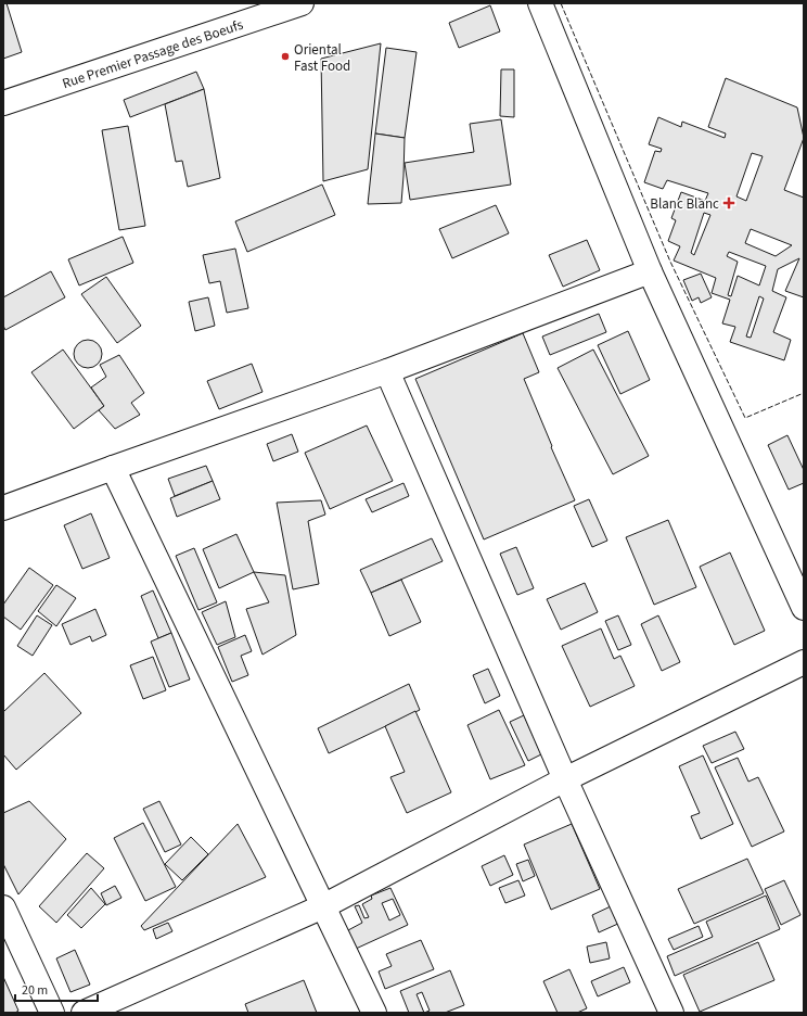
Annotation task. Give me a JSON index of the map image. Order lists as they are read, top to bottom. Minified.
{"streets":{"street":["Rue Premier Passage des Boeufs"]},"places":{"other":["Oriental Fast Food"],"health":["Blanc Blanc"]},"scale_bar":"20 m"}
